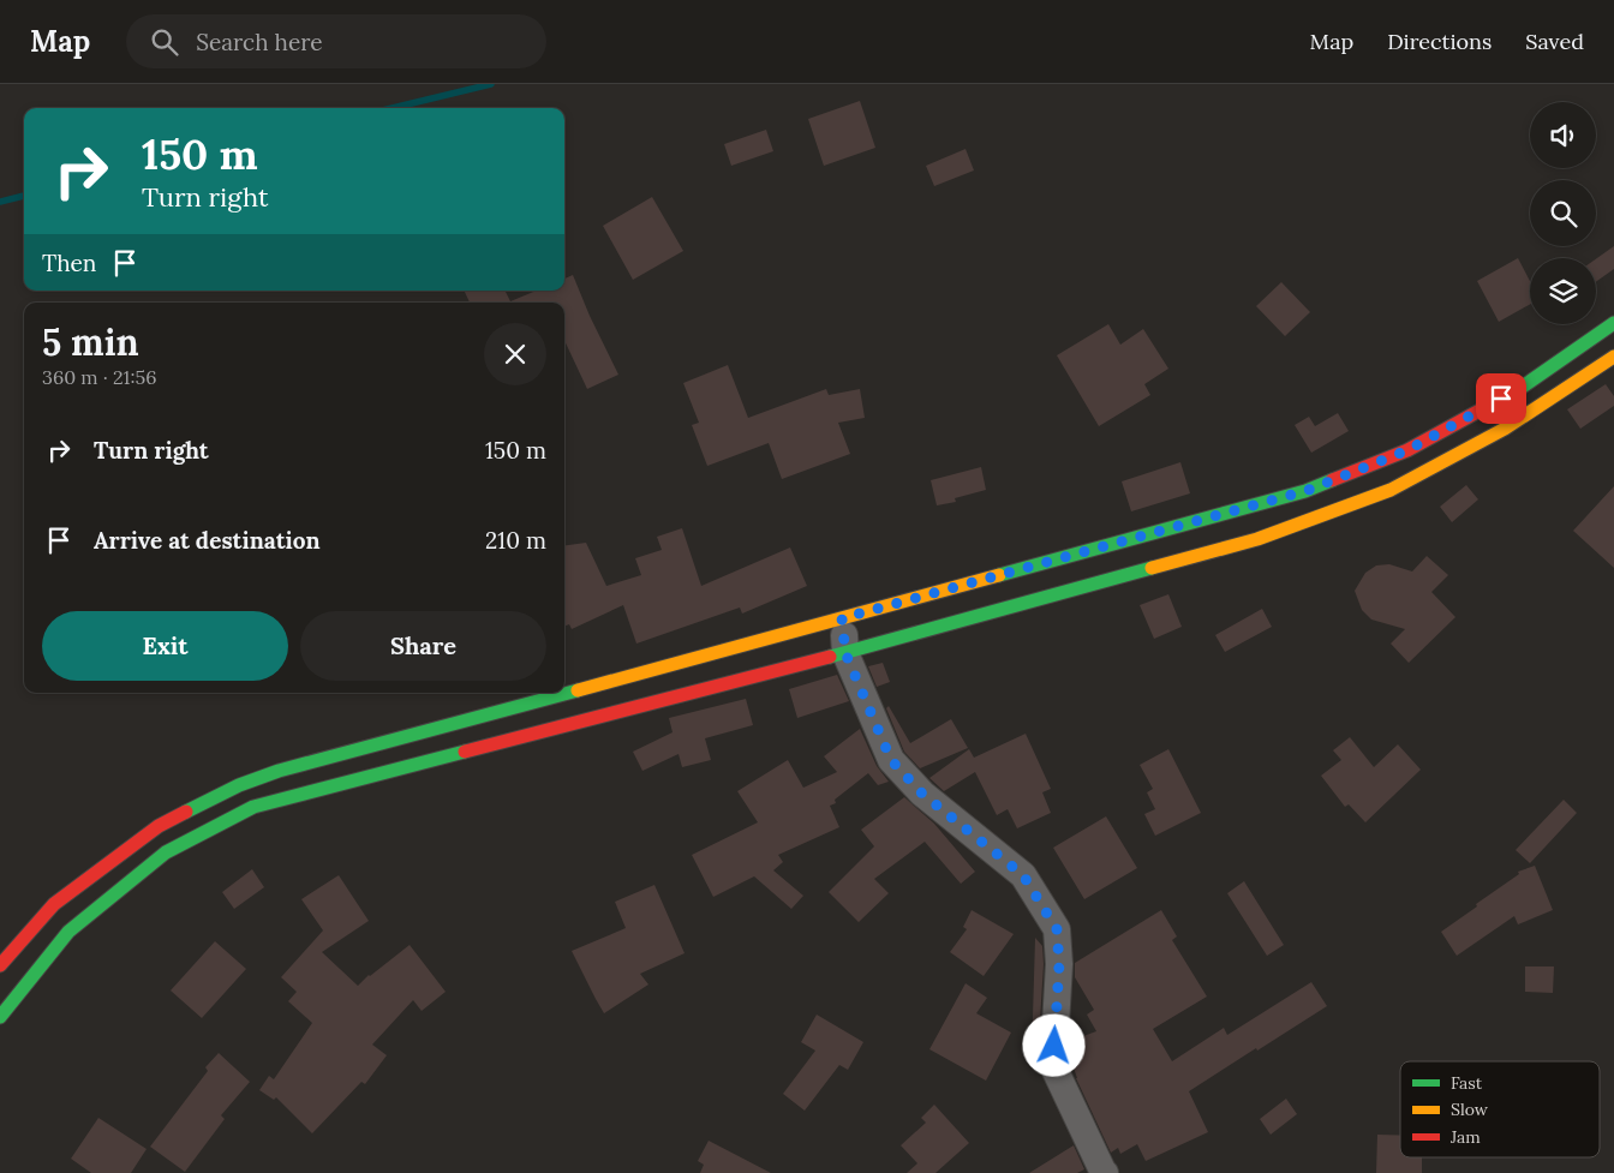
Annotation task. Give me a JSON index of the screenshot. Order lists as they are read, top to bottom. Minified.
{"legend":["Fast","Slow","Jam"],"page":{"header":"Map","search":"Search here","nav":["Map","Directions","Saved"],"turn":["150 m","Turn right"],"then":"Then","heading":["5 min","360 m · 21:56"],"list":[{"name":"Turn right","value":"150 m"},{"name":"Arrive at destination","value":"210 m"}],"buttons":["Exit","Share"]}}
